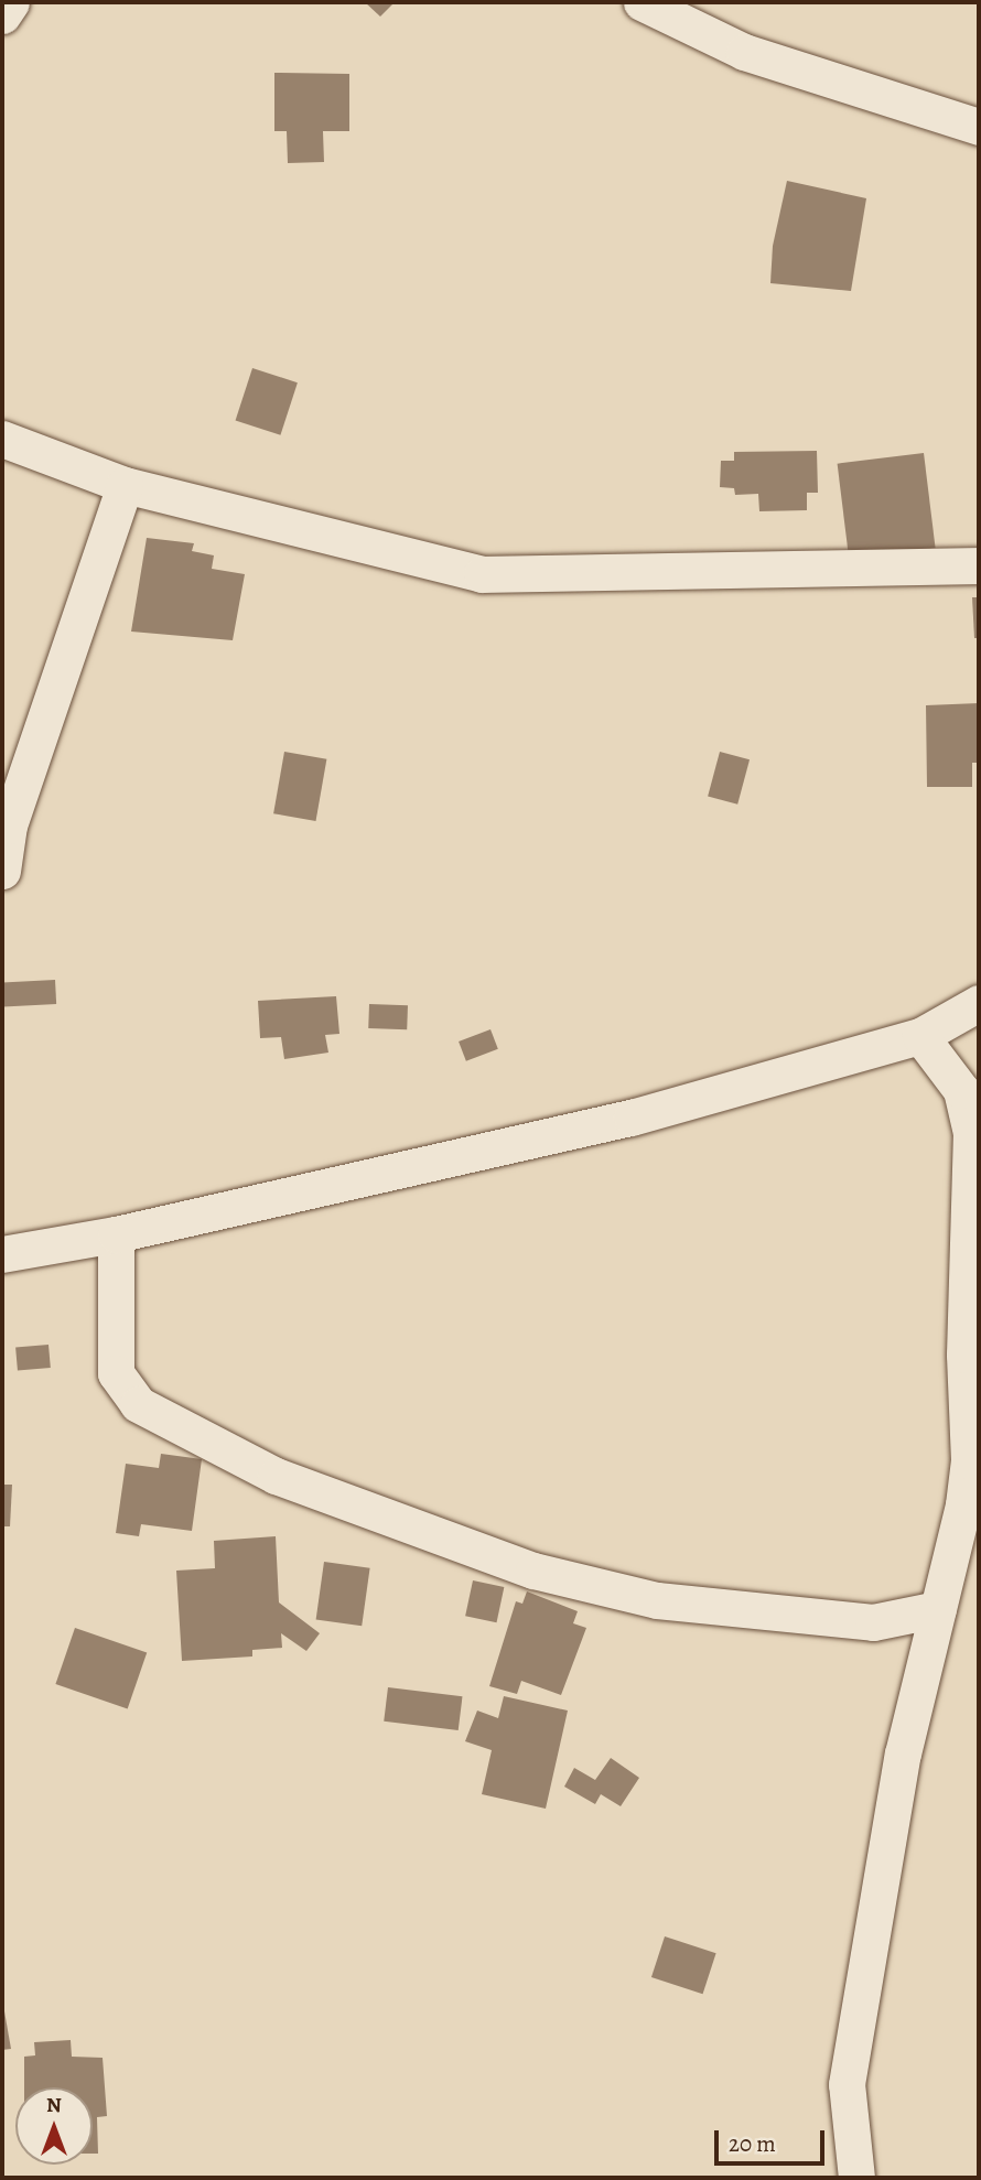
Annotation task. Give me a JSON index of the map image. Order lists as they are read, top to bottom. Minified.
{"scale_bar":"20 m","north":"top"}
